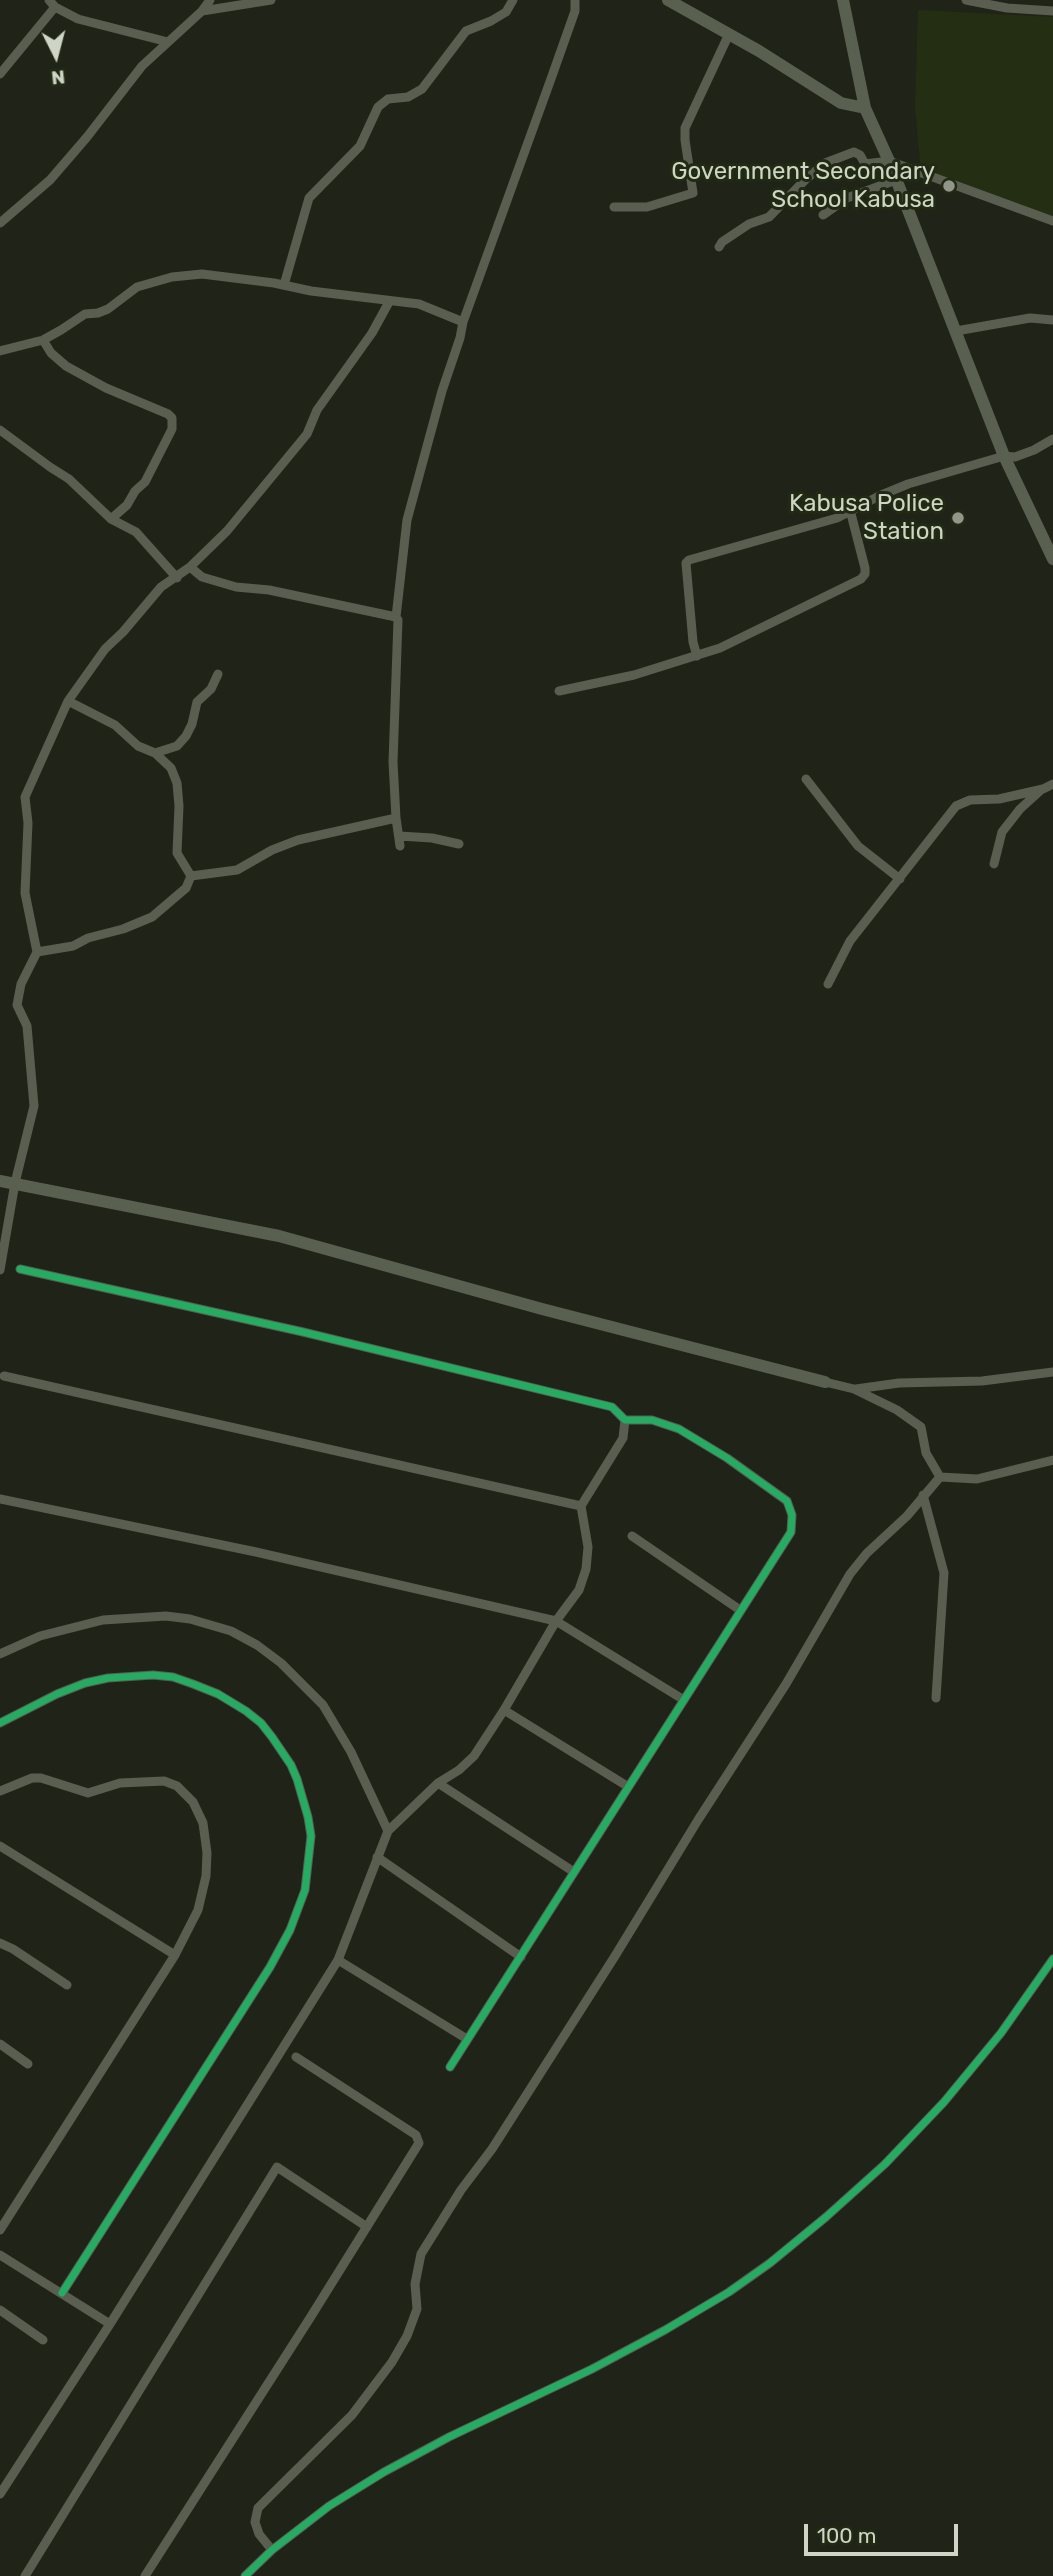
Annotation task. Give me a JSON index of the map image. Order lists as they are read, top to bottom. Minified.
{"places":["Government Secondary School Kabusa","Kabusa Police Station"],"scale_bar":"100 m","north":"bottom"}
